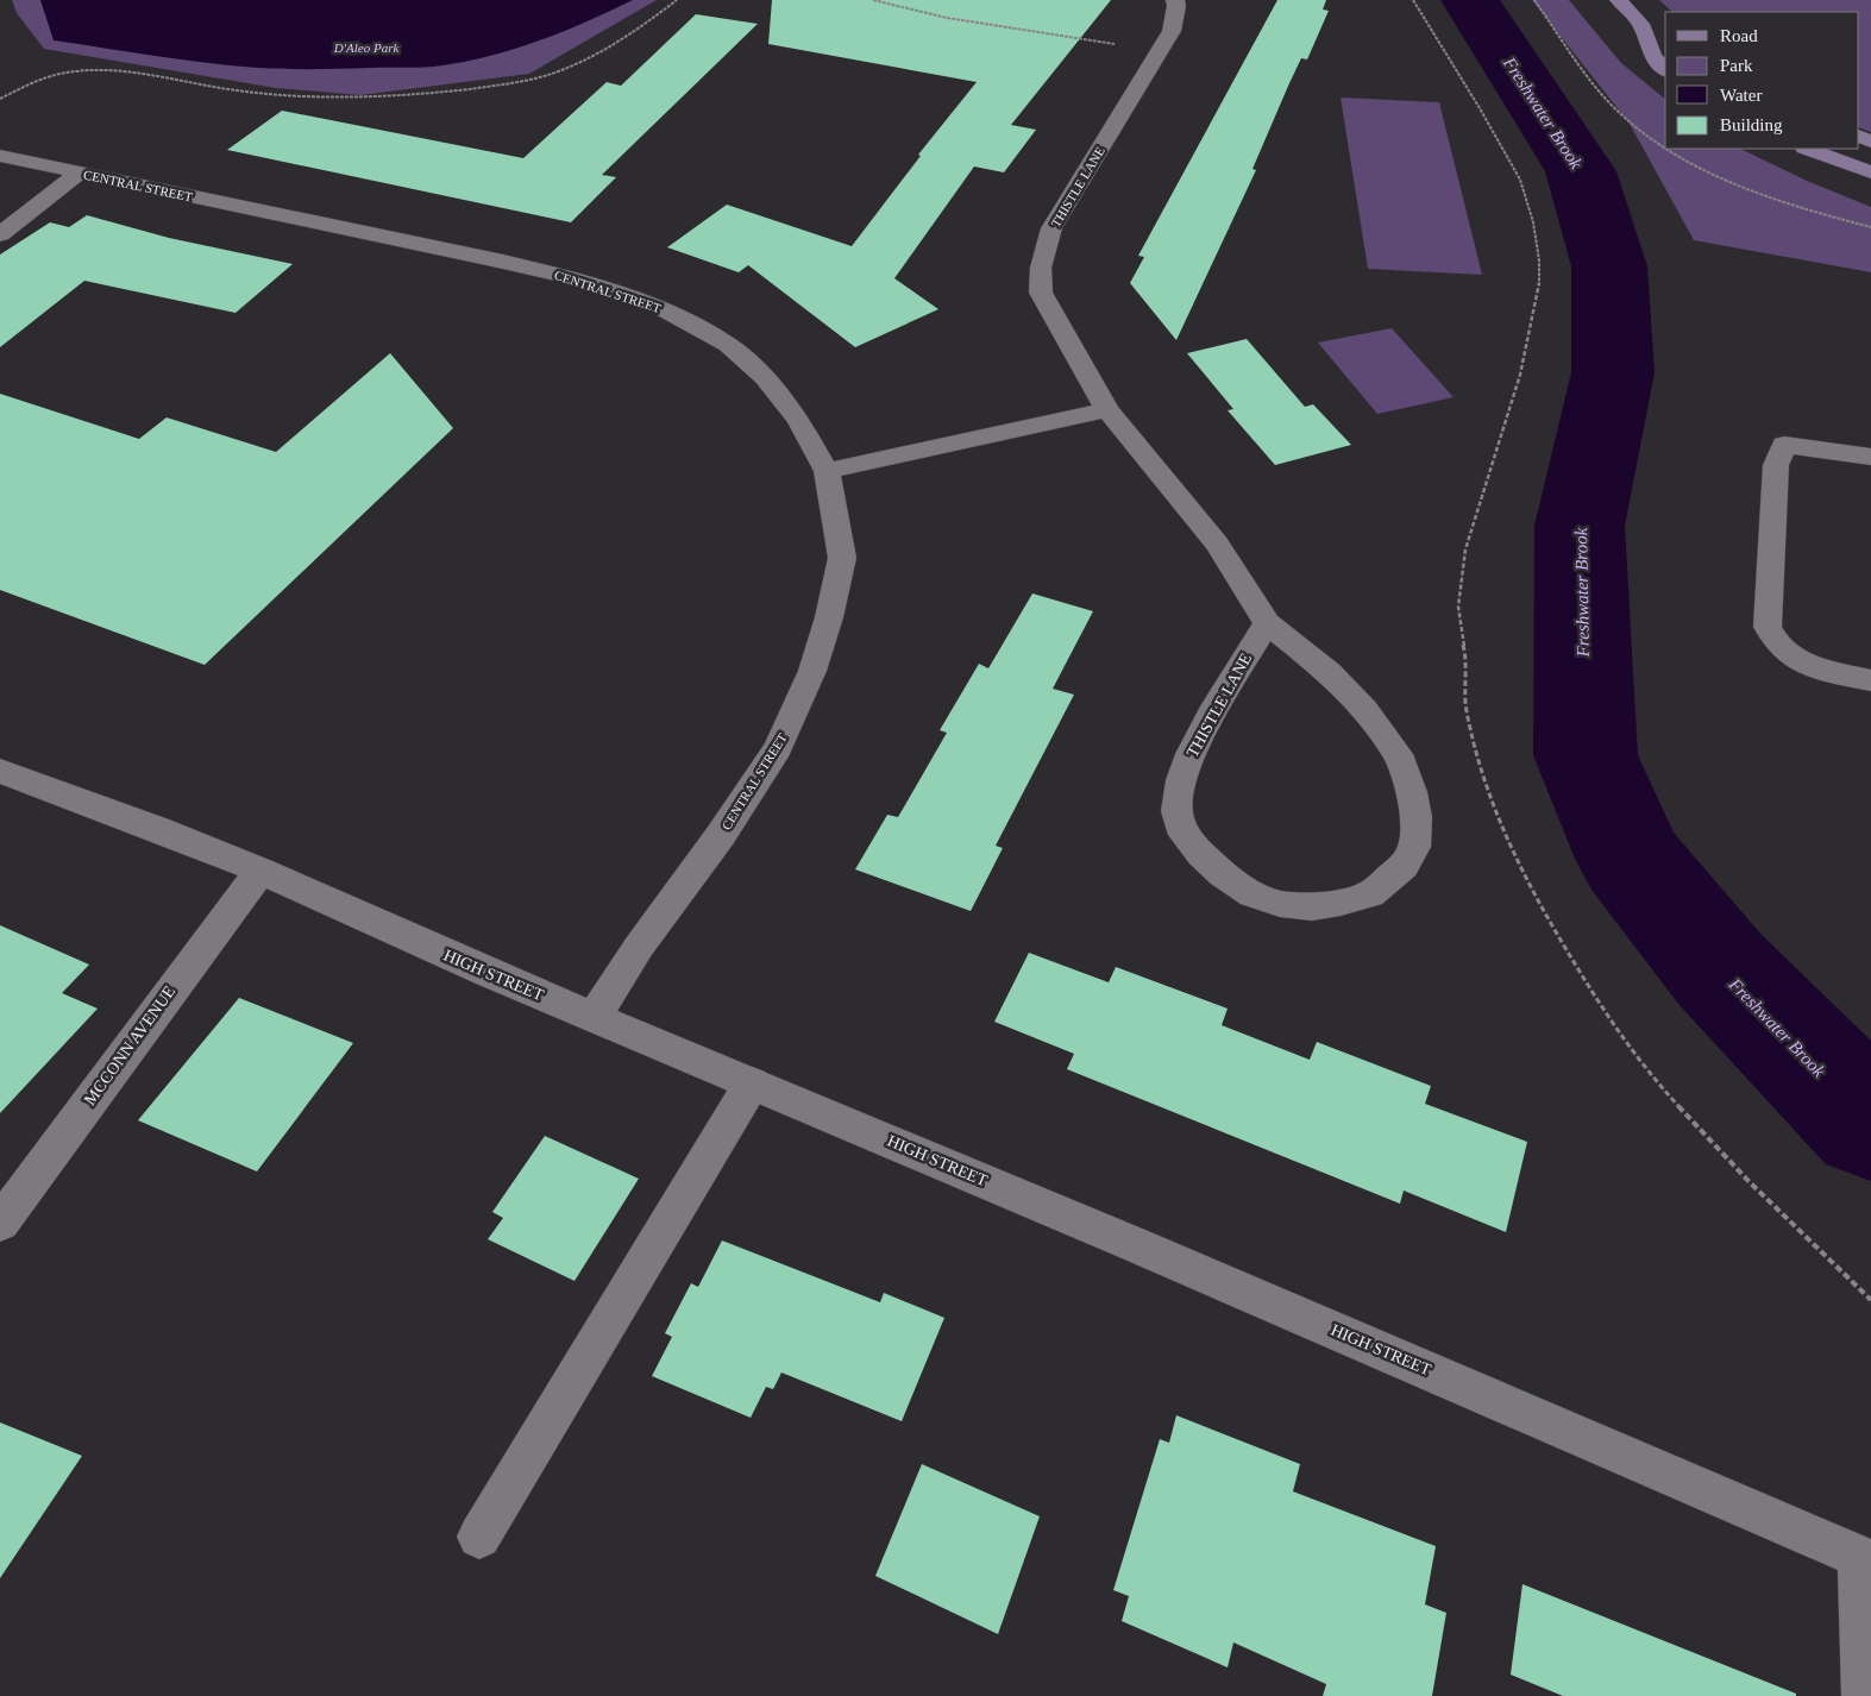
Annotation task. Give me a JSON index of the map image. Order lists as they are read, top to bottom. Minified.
{"streets":{"street":["CENTRAL STREET","THISTLE LANE","HIGH STREET","MCCONN AVENUE"]},"crossings":[["CENTRAL STREET","HIGH STREET"],["HIGH STREET","MCCONN AVENUE"]],"water":["Freshwater Brook"],"parks":["D'Aleo Park"],"legend":["Road","Park","Water","Building"]}
